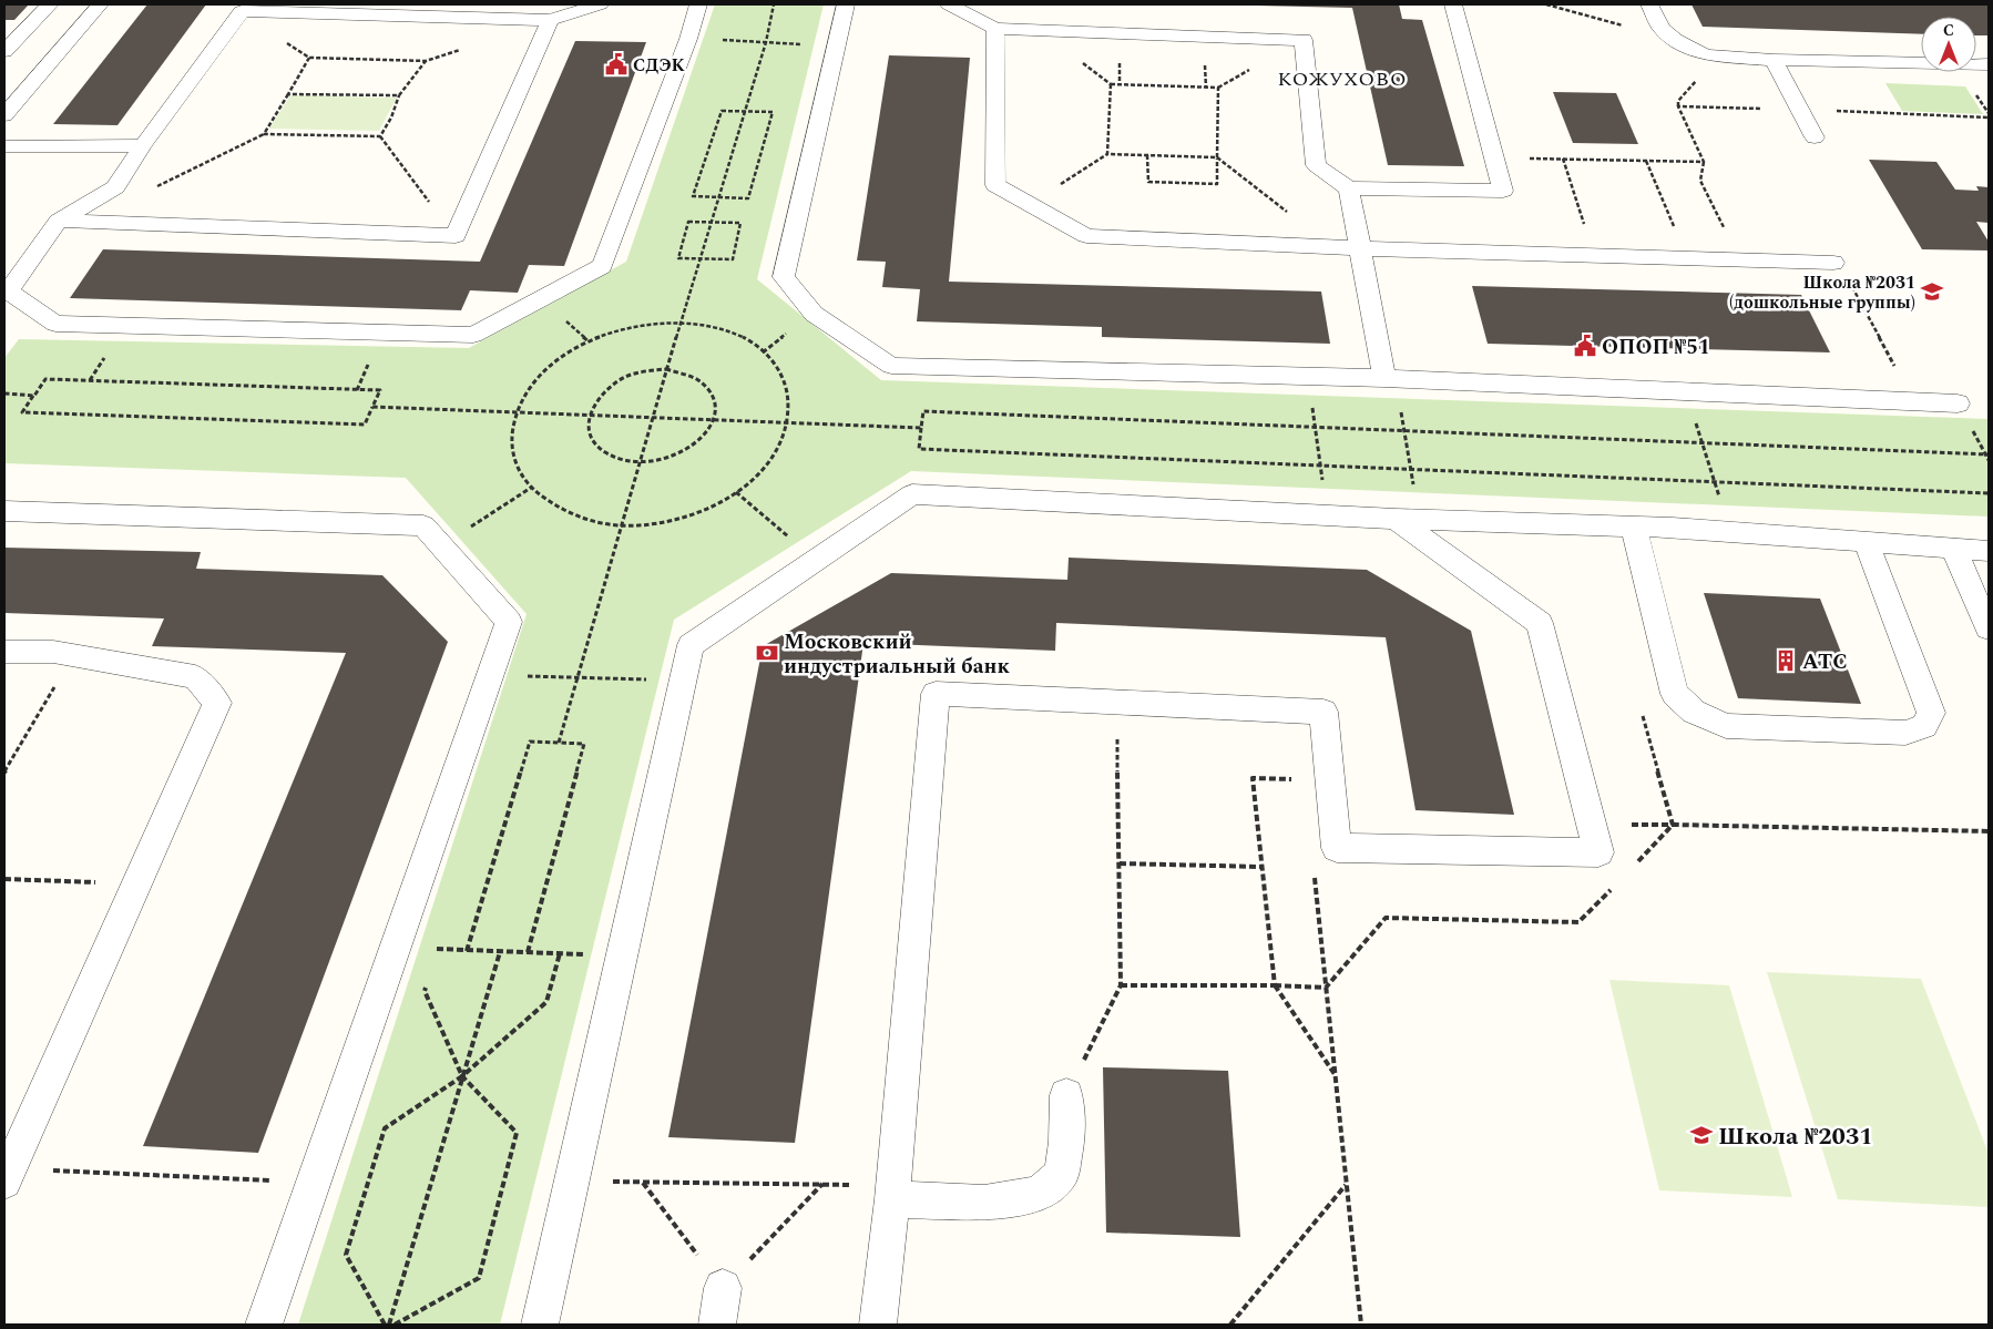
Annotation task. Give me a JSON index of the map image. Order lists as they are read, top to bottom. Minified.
{"districts":["КОЖУХОВО"],"places":{"public building":["СДЭК","ОПОП №51"],"school or university":["Школа №2031 (дошкольные группы)","Школа №2031"],"bank":["Московский индустриальный банк"],"building":["АТС"]},"north":"top"}
